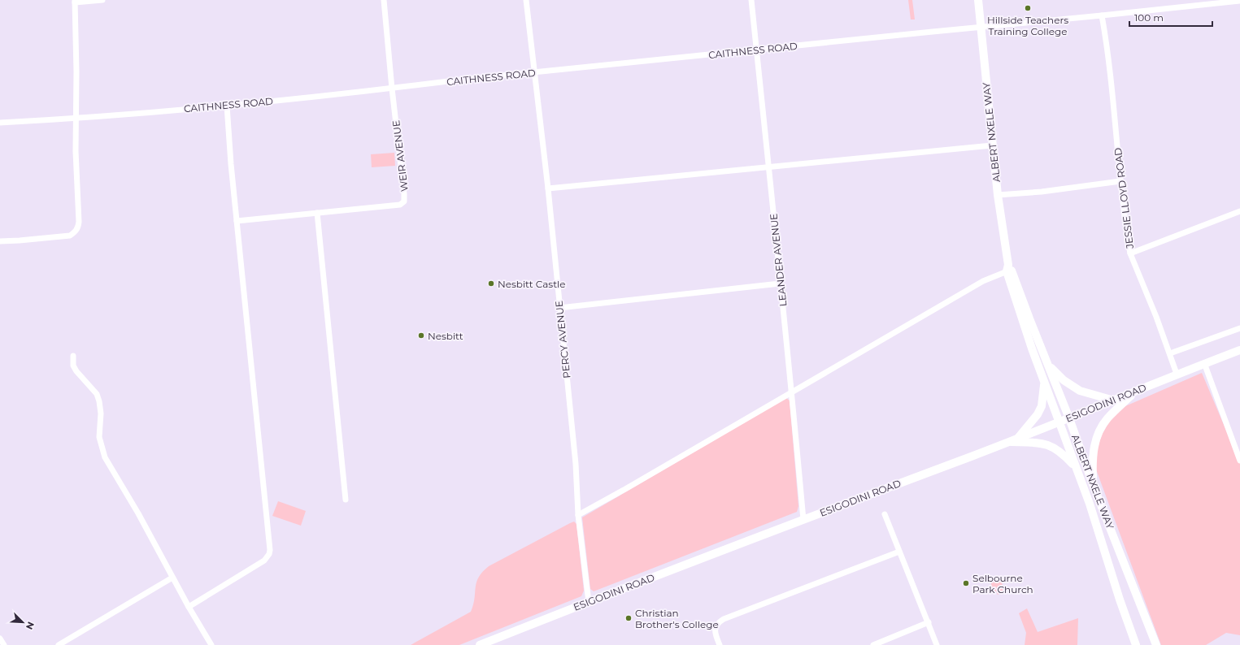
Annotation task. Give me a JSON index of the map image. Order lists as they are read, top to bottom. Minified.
{"streets":{"main road":["ALBERT NXELE WAY","ESIGODINI ROAD"],"street":["CAITHNESS ROAD","WEIR AVENUE","JESSIE LLOYD ROAD","LEANDER AVENUE","PERCY AVENUE"]},"crossings":[["CAITHNESS ROAD","ALBERT NXELE WAY"],["CAITHNESS ROAD","WEIR AVENUE"],["CAITHNESS ROAD","JESSIE LLOYD ROAD"],["CAITHNESS ROAD","LEANDER AVENUE"],["CAITHNESS ROAD","PERCY AVENUE"],["ALBERT NXELE WAY","ESIGODINI ROAD"],["JESSIE LLOYD ROAD","ESIGODINI ROAD"],["LEANDER AVENUE","ESIGODINI ROAD"],["PERCY AVENUE","ESIGODINI ROAD"]],"places":["Hillside Teachers Training College","Nesbitt Castle","Nesbitt","Selbourne Park Church","Christian Brother's College"],"scale_bar":"100 m","north":"bottom right"}
